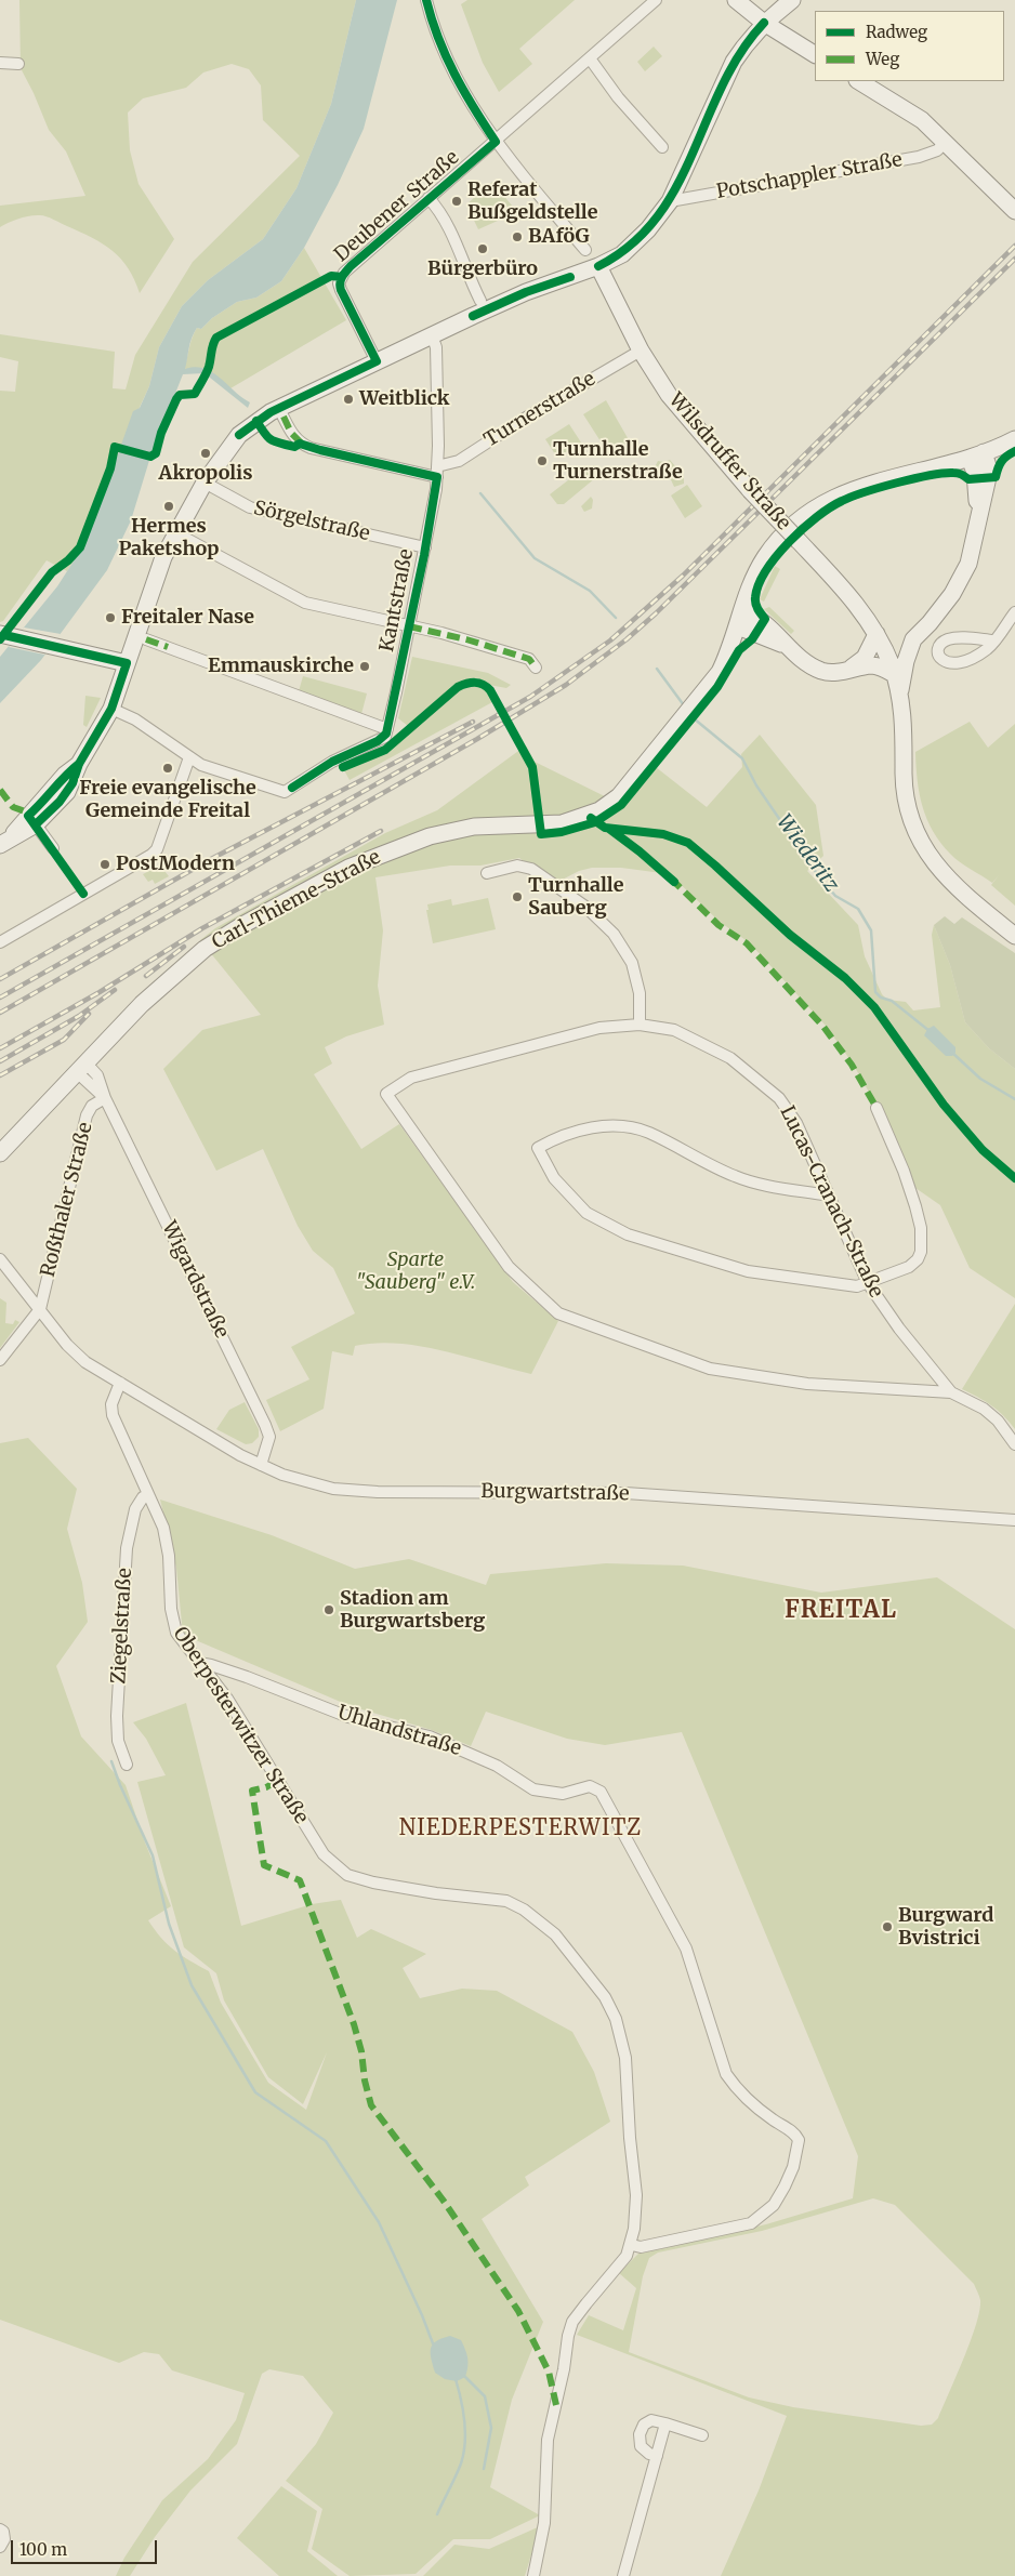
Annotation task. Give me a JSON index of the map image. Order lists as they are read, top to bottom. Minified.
{"streets":{"main road":["Wilsdruffer Straße","Carl-Thieme-Straße"],"street":["Potschappler Straße","Deubener Straße","Turnerstraße","Sörgelstraße","Kantstraße","Roßthaler Straße","Lucas-Cranach-Straße","Wigardstraße","Burgwartstraße","Ziegelstraße","Oberpesterwitzer Straße","Uhlandstraße"]},"crossings":[["Turnerstraße","Wilsdruffer Straße"],["Turnerstraße","Kantstraße"],["Wilsdruffer Straße","Carl-Thieme-Straße"],["Sörgelstraße","Kantstraße"],["Carl-Thieme-Straße","Wigardstraße"],["Roßthaler Straße","Wigardstraße"],["Wigardstraße","Burgwartstraße"],["Burgwartstraße","Oberpesterwitzer Straße"],["Ziegelstraße","Oberpesterwitzer Straße"],["Oberpesterwitzer Straße","Uhlandstraße"]],"districts":["FREITAL","NIEDERPESTERWITZ"],"water":["Wiederitz"],"parks":["Sparte \"Sauberg\" e.V."],"places":["Referat Bußgeldstelle","BAföG","Bürgerbüro","Weitblick","Akropolis","Turnhalle Turnerstraße","Hermes Paketshop","Freitaler Nase","Emmauskirche","Freie evangelische Gemeinde Freital","PostModern","Turnhalle Sauberg","Stadion am Burgwartsberg","Burgward Bvistrici"],"legend":["Radweg","Weg"],"scale_bar":"100 m"}
